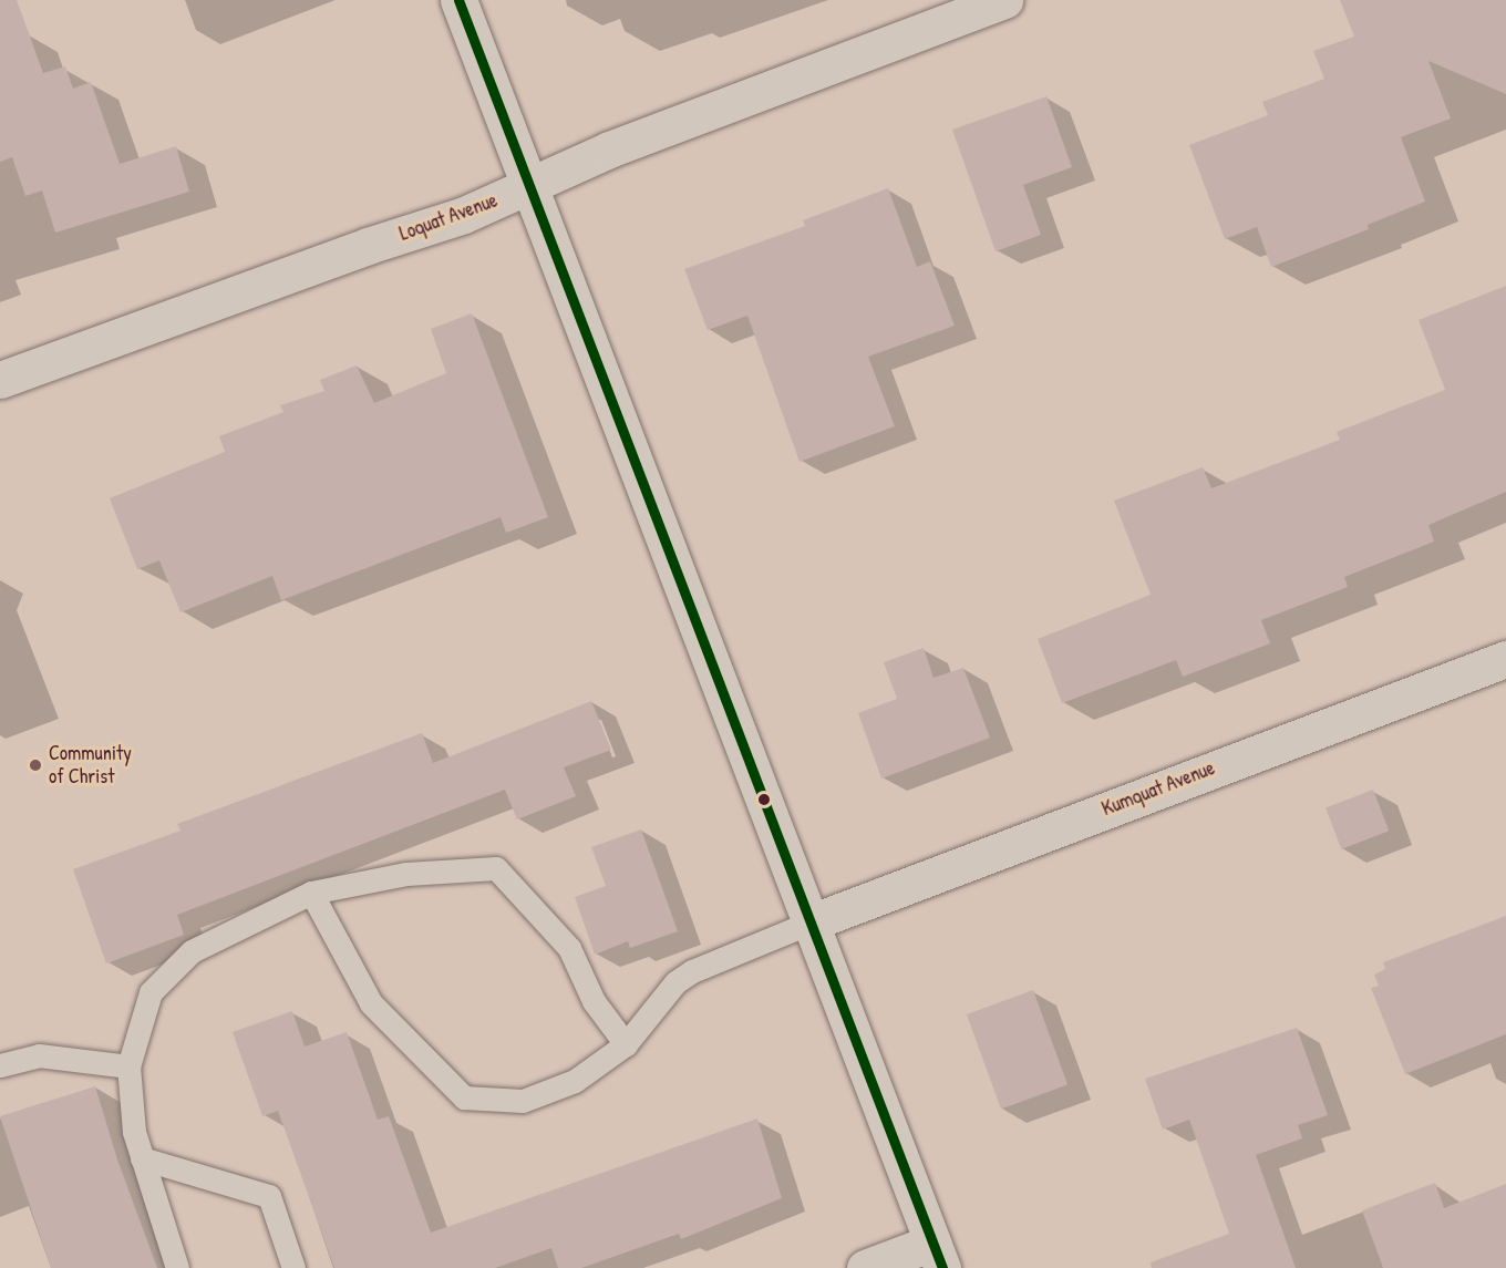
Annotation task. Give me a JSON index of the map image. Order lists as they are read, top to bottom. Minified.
{"streets":{"street":["Loquat Avenue","Kumquat Avenue"]},"places":["Community of Christ"]}
